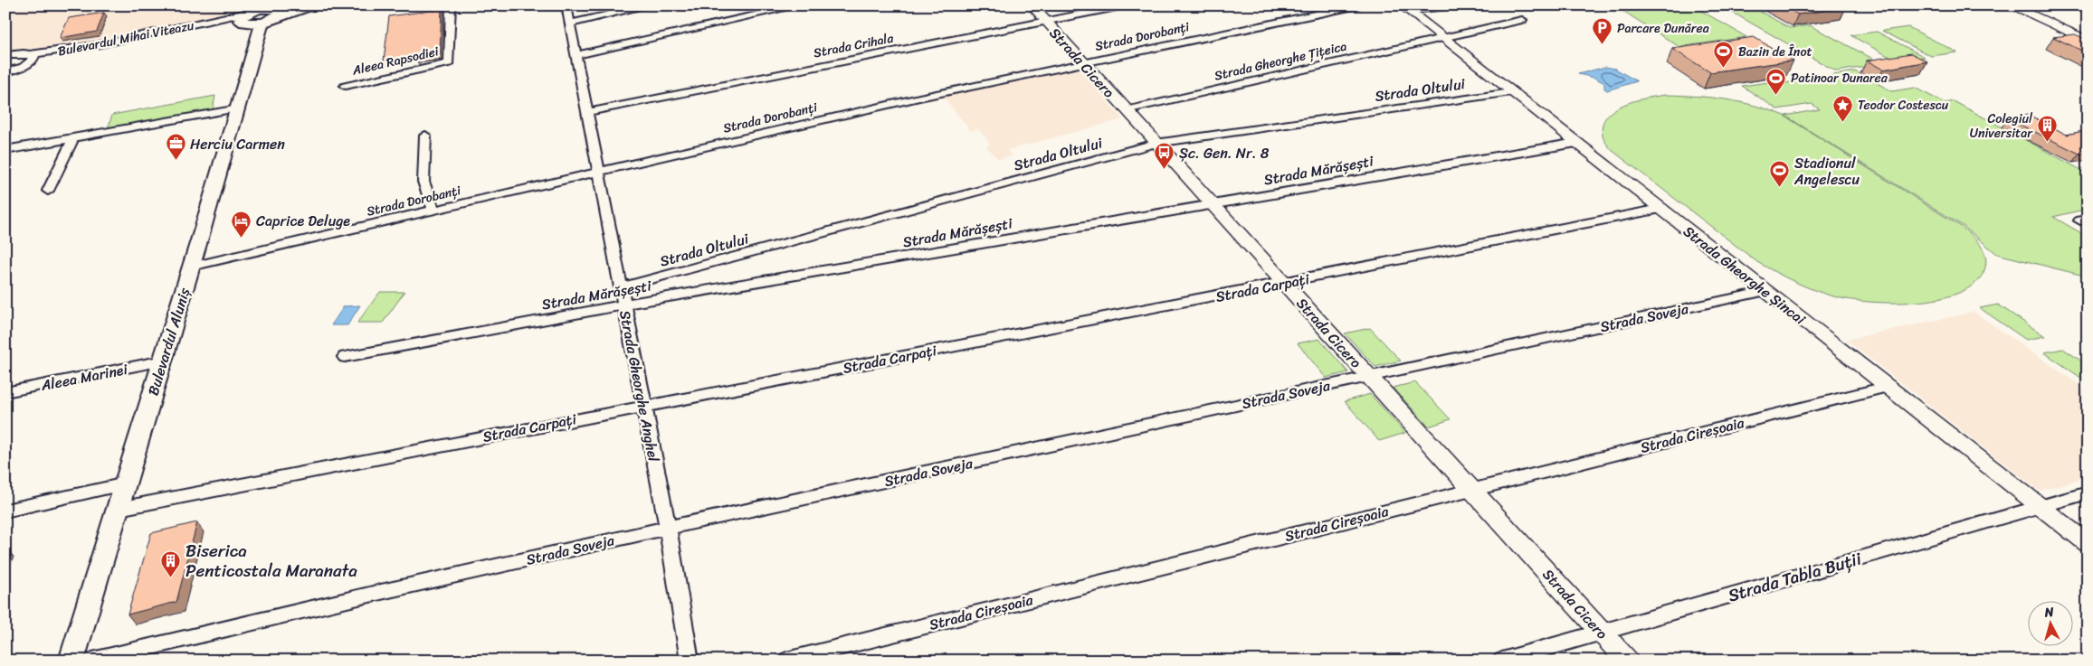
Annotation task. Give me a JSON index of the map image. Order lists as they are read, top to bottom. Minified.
{"streets":{"main road":["Bulevardul Mihai Viteazu","Bulevardul Aluniș"],"street":["Strada Dorobanți","Strada Crihala","Aleea Rapsodiei","Strada Gheorghe Țițeica","Strada Cicero","Strada Oltului","Strada Mărășești","Strada Gheorghe Șincai","Strada Carpați","Strada Soveja","Aleea Marinei","Strada Gheorghe Anghel","Strada Cireșoaia","Strada Tabla Buții"]},"crossings":[["Strada Dorobanți","Strada Cicero"],["Strada Dorobanți","Bulevardul Aluniș"],["Strada Dorobanți","Strada Gheorghe Anghel"],["Bulevardul Mihai Viteazu","Bulevardul Aluniș"],["Strada Crihala","Strada Cicero"],["Strada Crihala","Strada Gheorghe Anghel"],["Strada Gheorghe Țițeica","Strada Cicero"],["Strada Gheorghe Țițeica","Strada Gheorghe Șincai"],["Strada Cicero","Strada Oltului"],["Strada Cicero","Strada Mărășești"],["Strada Cicero","Strada Carpați"],["Strada Cicero","Strada Soveja"],["Strada Cicero","Strada Cireșoaia"],["Strada Cicero","Strada Tabla Buții"],["Strada Oltului","Strada Gheorghe Șincai"],["Strada Oltului","Strada Gheorghe Anghel"],["Strada Mărășești","Strada Gheorghe Șincai"],["Strada Mărășești","Strada Gheorghe Anghel"],["Strada Gheorghe Șincai","Strada Carpați"],["Strada Gheorghe Șincai","Strada Soveja"],["Strada Gheorghe Șincai","Strada Cireșoaia"],["Strada Gheorghe Șincai","Strada Tabla Buții"],["Strada Carpați","Bulevardul Aluniș"],["Strada Carpați","Strada Gheorghe Anghel"],["Strada Soveja","Strada Gheorghe Anghel"],["Bulevardul Aluniș","Aleea Marinei"]],"places":{"parking":["Parcare Dunărea"],"sports":["Bazin de Înot","Patinoar Dunarea","Stadionul Angelescu"],"place":["Teodor Costescu"],"building":["Colegiul Universitar","Biserica Penticostala Maranata"],"office":["Herciu Carmen"],"bus stop":["Șc. Gen. Nr. 8"],"hotel":["Caprice Deluge"]},"north":"top"}
